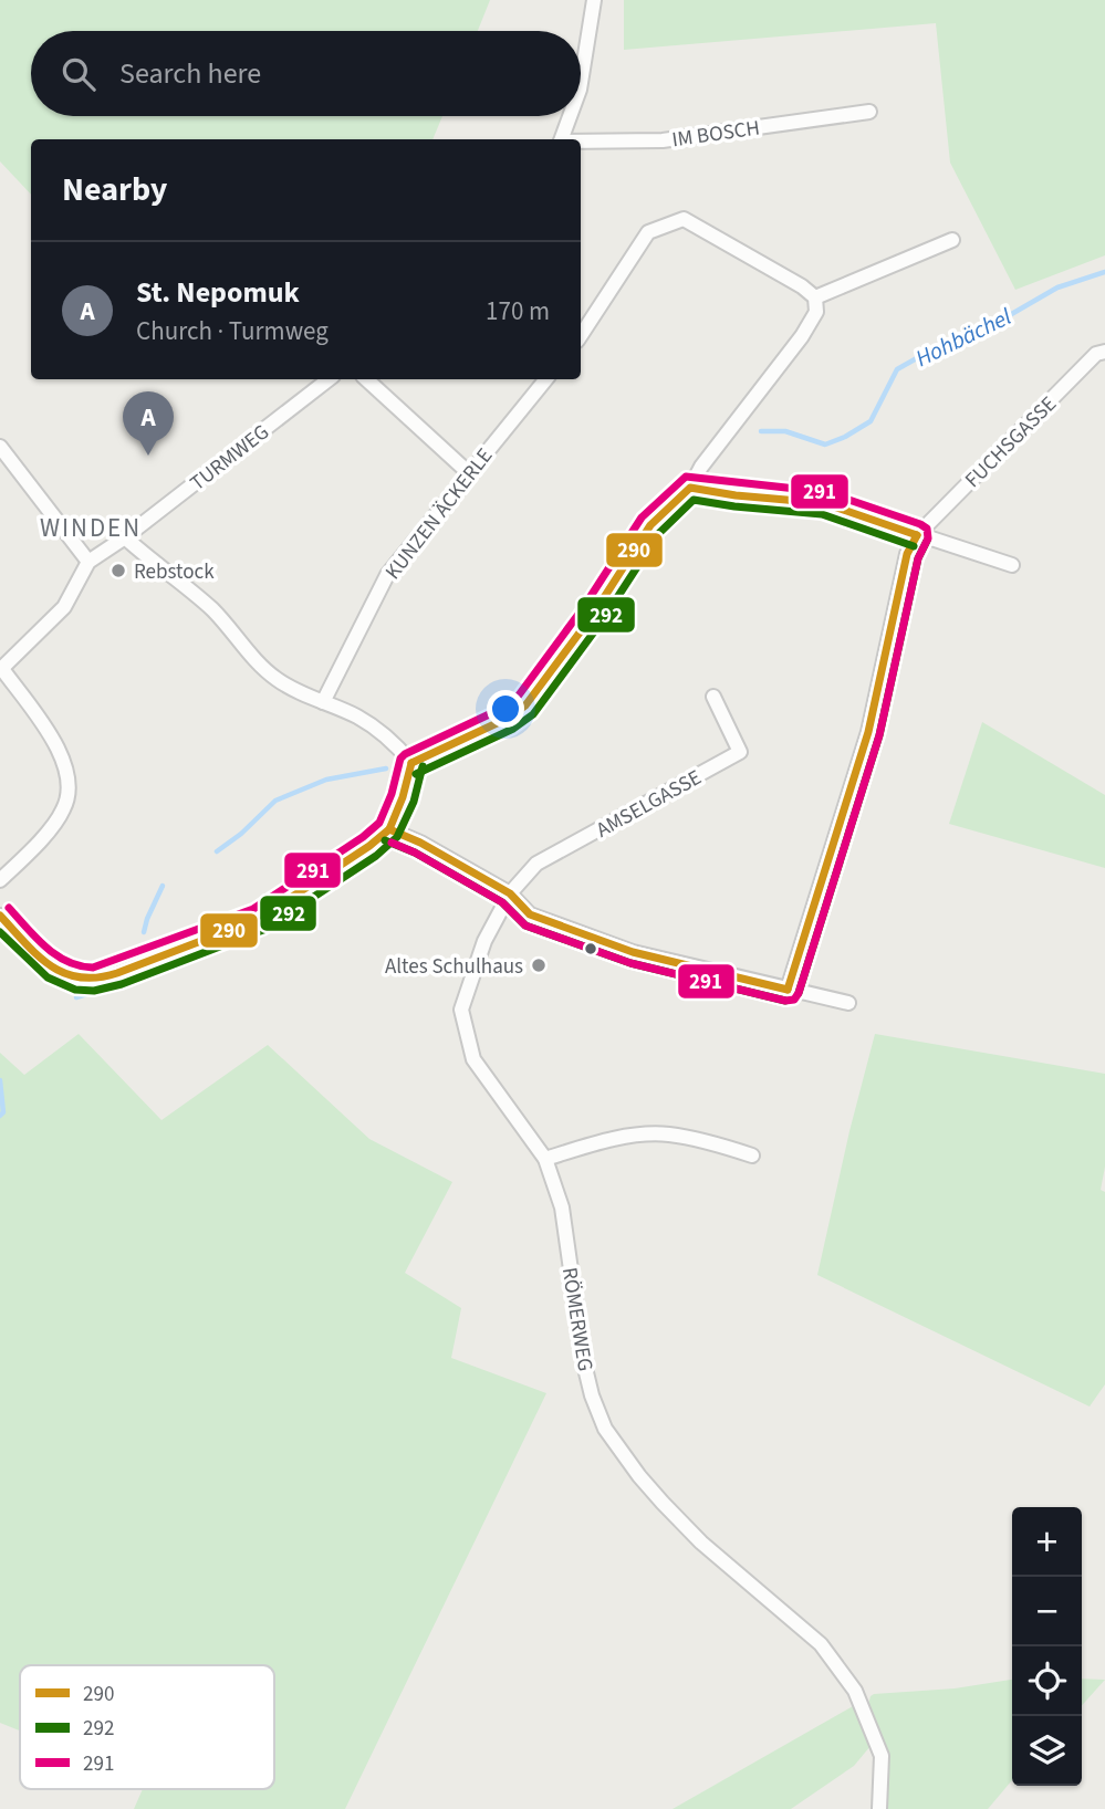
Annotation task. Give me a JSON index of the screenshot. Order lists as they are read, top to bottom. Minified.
{"streets":{"street":["IM BOSCH","FUCHSGASSE","TURMWEG","KUNZEN ÄCKERLE","AMSELGASSE","RÖMERWEG"]},"crossings":[["AMSELGASSE","RÖMERWEG"]],"districts":["WINDEN"],"water":["Hohbächel"],"places":["Rebstock","Altes Schulhaus"],"lines":["transit line 291","transit line 290","transit line 292"],"legend":["290","292","291"],"page":{"search":"Search here","heading":"Nearby","list":[{"mark":"A","name":"St. Nepomuk","note":"Church · Turmweg","value":"170 m"}],"pins":"A","map_buttons":["+","−"]}}
